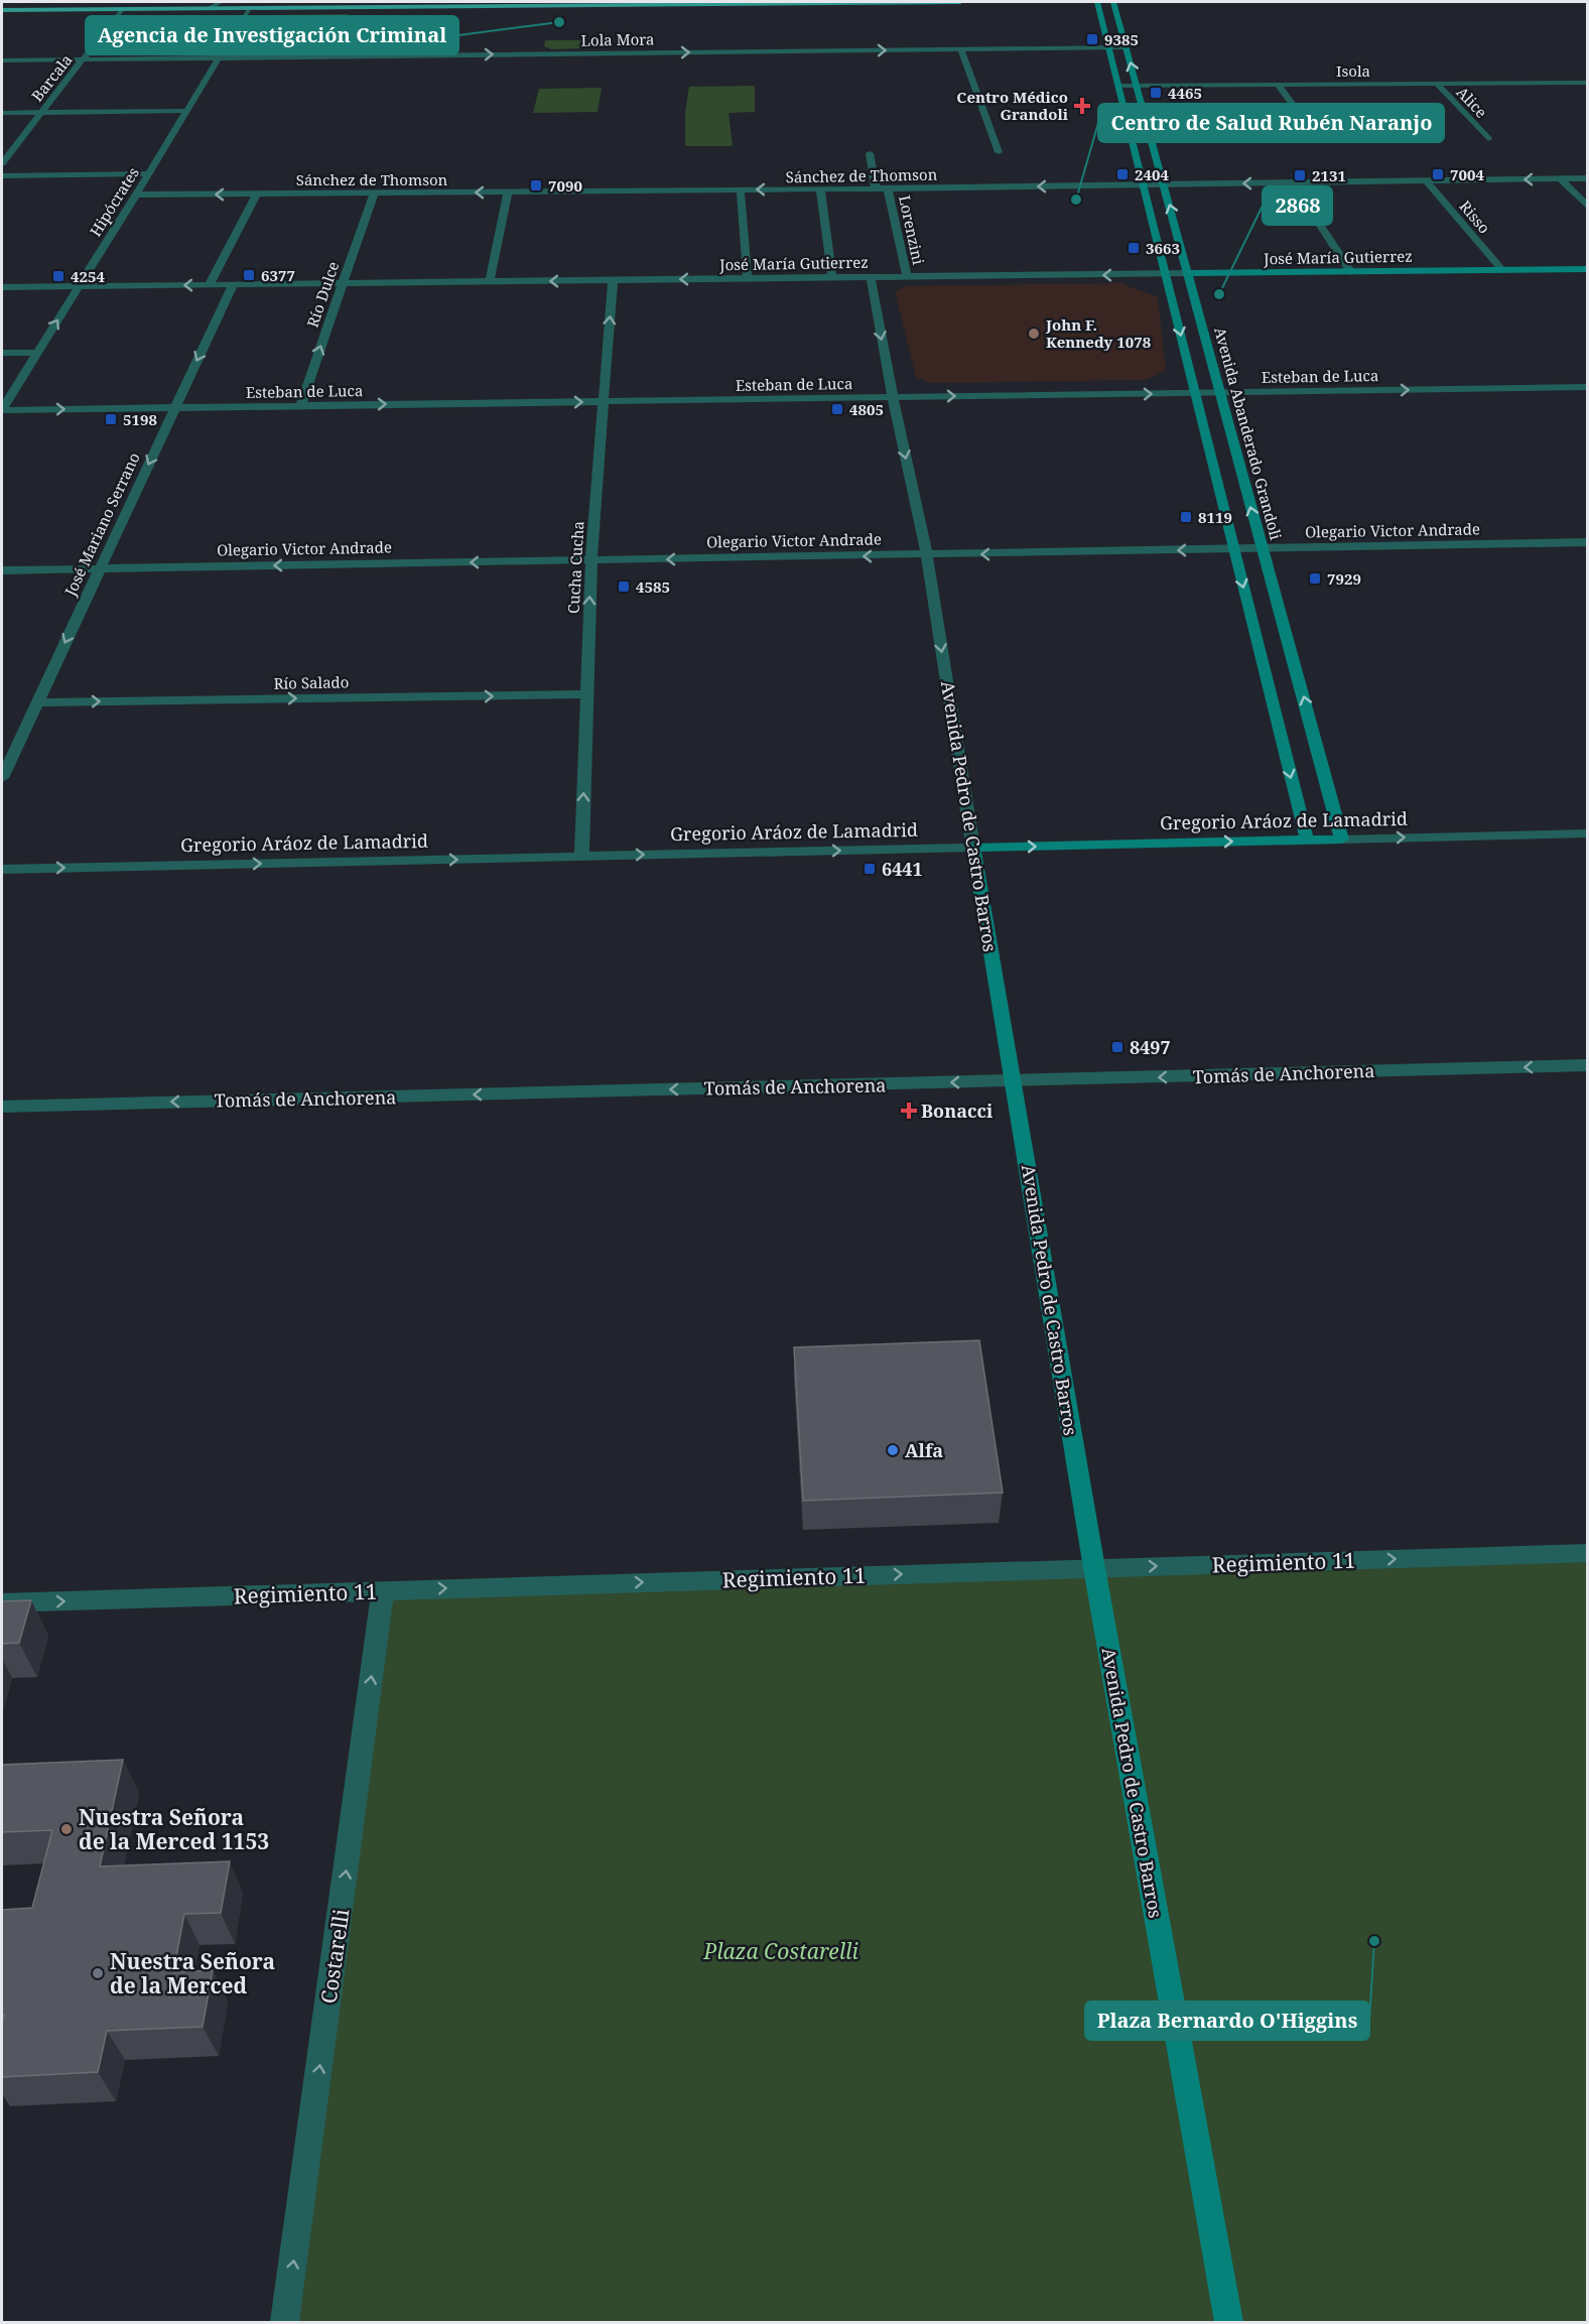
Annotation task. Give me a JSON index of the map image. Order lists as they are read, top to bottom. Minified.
{"streets":{"street":["Lola Mora","Isola","Barcala","Alice","Sánchez de Thomson","Hipócrates","Risso","Lorenzini","José María Gutierrez","Río Dulce","Esteban de Luca","Avenida Abanderado Grandoli","José Mariano Serrano","Olegario Victor Andrade","Cucha Cucha","Río Salado","Avenida Pedro de Castro Barros","Gregorio Aráoz de Lamadrid","Tomás de Anchorena","Regimiento 11","Costarelli"]},"crossings":[["Lola Mora","Barcala"],["Lola Mora","Hipócrates"],["Lola Mora","Avenida Abanderado Grandoli"],["Isola","Alice"],["Isola","Avenida Abanderado Grandoli"],["Sánchez de Thomson","Hipócrates"],["Sánchez de Thomson","Risso"],["Sánchez de Thomson","Lorenzini"],["Sánchez de Thomson","Río Dulce"],["Sánchez de Thomson","Avenida Abanderado Grandoli"],["Hipócrates","José María Gutierrez"],["Hipócrates","Esteban de Luca"],["Risso","José María Gutierrez"],["Lorenzini","José María Gutierrez"],["José María Gutierrez","Río Dulce"],["José María Gutierrez","Avenida Abanderado Grandoli"],["José María Gutierrez","José Mariano Serrano"],["José María Gutierrez","Cucha Cucha"],["José María Gutierrez","Avenida Pedro de Castro Barros"],["Río Dulce","Esteban de Luca"],["Esteban de Luca","Avenida Abanderado Grandoli"],["Esteban de Luca","José Mariano Serrano"],["Esteban de Luca","Cucha Cucha"],["Esteban de Luca","Avenida Pedro de Castro Barros"],["Avenida Abanderado Grandoli","Olegario Victor Andrade"],["Avenida Abanderado Grandoli","Gregorio Aráoz de Lamadrid"],["José Mariano Serrano","Olegario Victor Andrade"],["José Mariano Serrano","Río Salado"],["Olegario Victor Andrade","Cucha Cucha"],["Olegario Victor Andrade","Avenida Pedro de Castro Barros"],["Cucha Cucha","Río Salado"],["Cucha Cucha","Gregorio Aráoz de Lamadrid"],["Avenida Pedro de Castro Barros","Gregorio Aráoz de Lamadrid"],["Avenida Pedro de Castro Barros","Tomás de Anchorena"],["Avenida Pedro de Castro Barros","Regimiento 11"],["Regimiento 11","Costarelli"]],"one_way":["Lola Mora","Sánchez de Thomson","José María Gutierrez","Esteban de Luca","José Mariano Serrano","Olegario Victor Andrade","Cucha Cucha","Río Salado","Gregorio Aráoz de Lamadrid","Tomás de Anchorena","Regimiento 11","Costarelli"],"parks":["Plaza Costarelli"],"places":{"other":["Agencia de Investigación Criminal","Centro de Salud Rubén Naranjo","2868","John F. Kennedy 1078","Alfa","Nuestra Señora de la Merced 1153","Plaza Bernardo O'Higgins","Nuestra Señora de la Merced"],"transit":["9385","4465","2404","7004","2131","7090","3663","6377","4254","4805","5198","8119","7929","4585","6441","8497"],"health":["Centro Médico Grandoli","Bonacci"]}}
